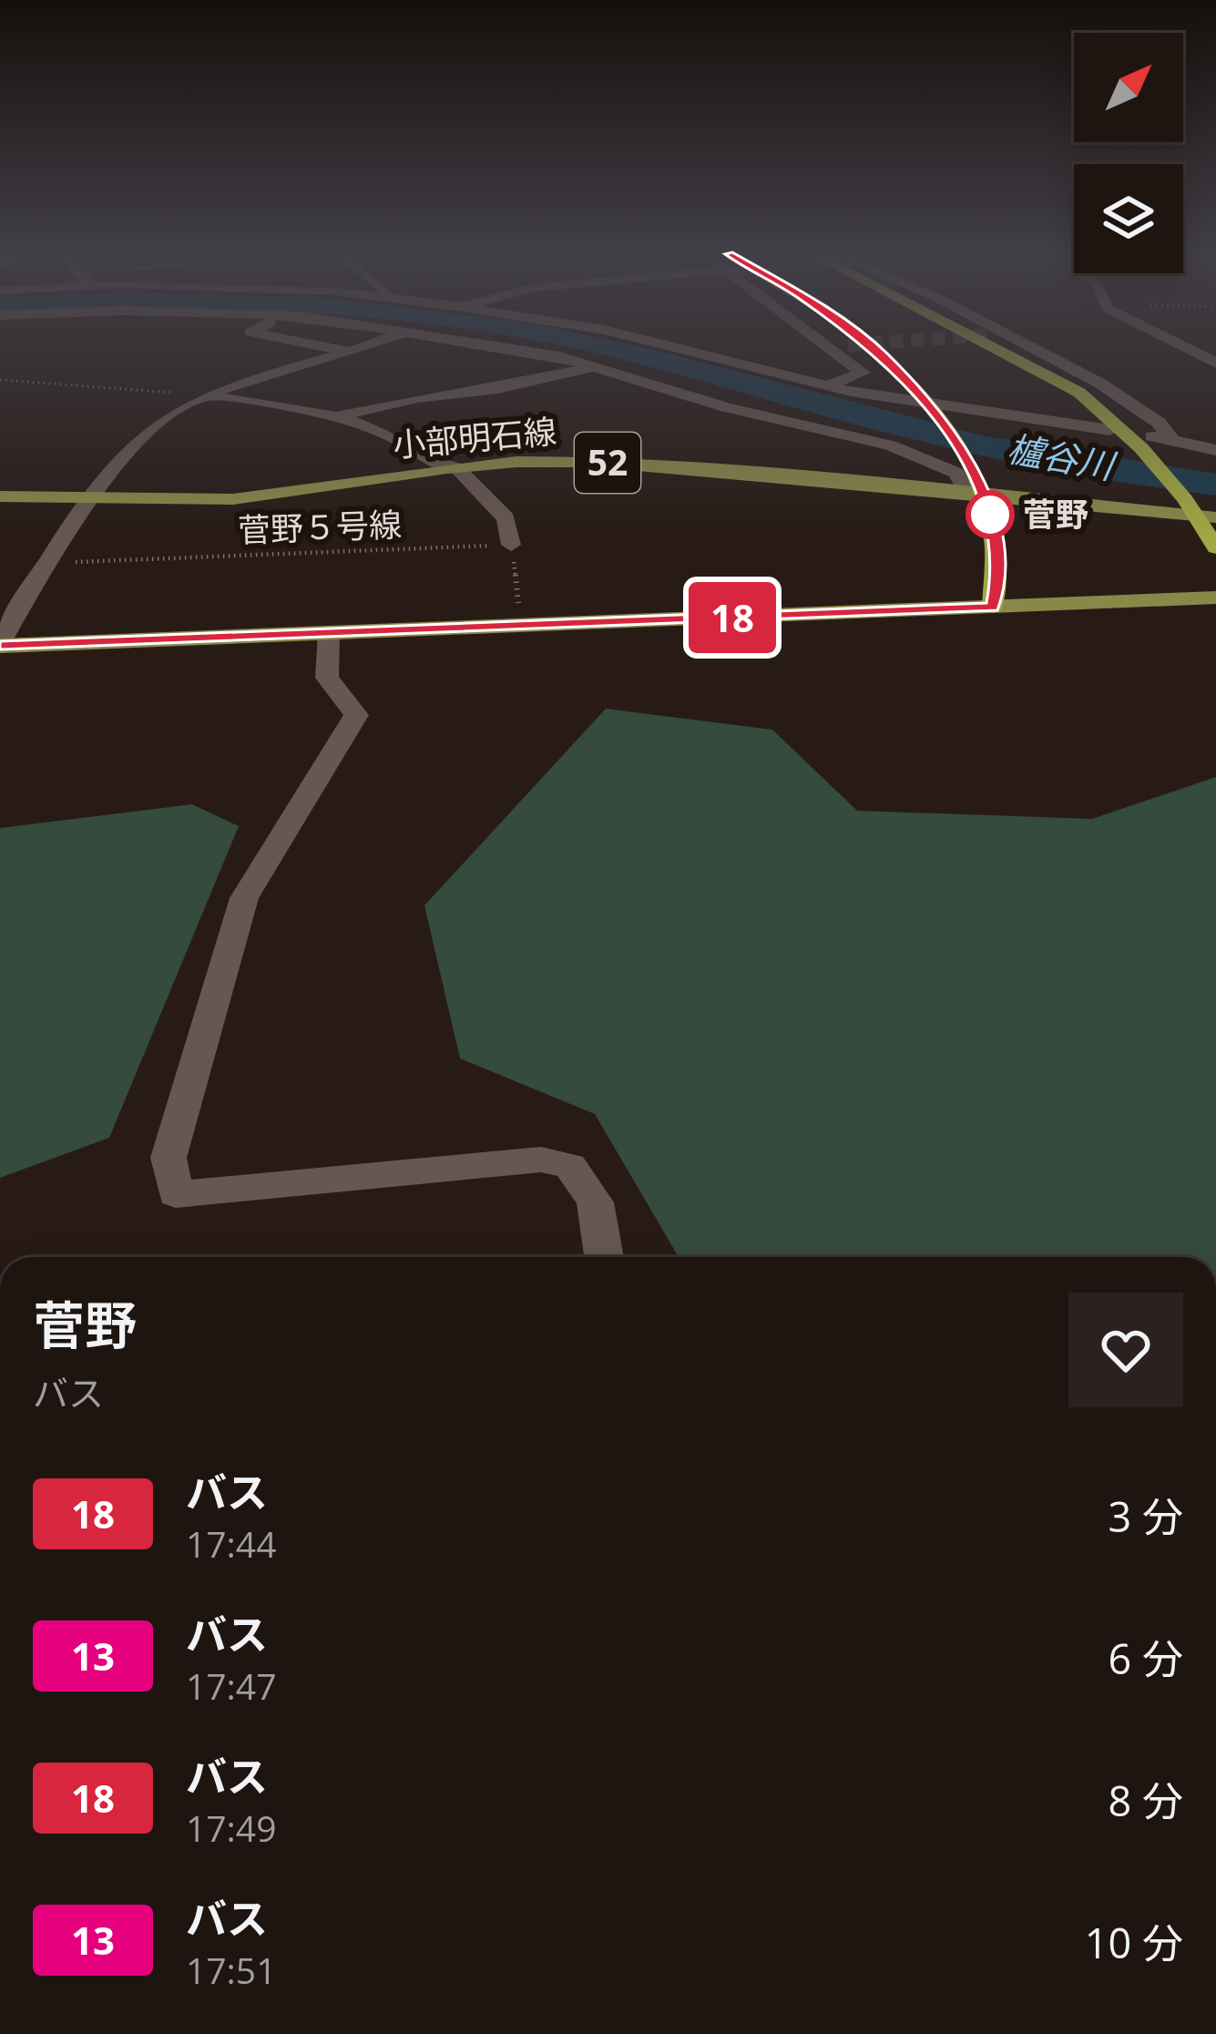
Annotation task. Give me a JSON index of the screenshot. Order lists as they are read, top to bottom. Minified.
{"streets":{"main road":["小部明石線","52"],"path":["菅野５号線"]},"water":["櫨谷川"],"places":["菅野"],"lines":["bus line 18"],"north":"top right","page":{"on_map":"18","heading":["菅野","バス"],"list":[{"mark":"18","name":"バス","note":"17:44","value":"3 分"},{"mark":"13","name":"バス","note":"17:47","value":"6 分"},{"mark":"18","name":"バス","note":"17:49","value":"8 分"},{"mark":"13","name":"バス","note":"17:51","value":"10 分"}]}}
